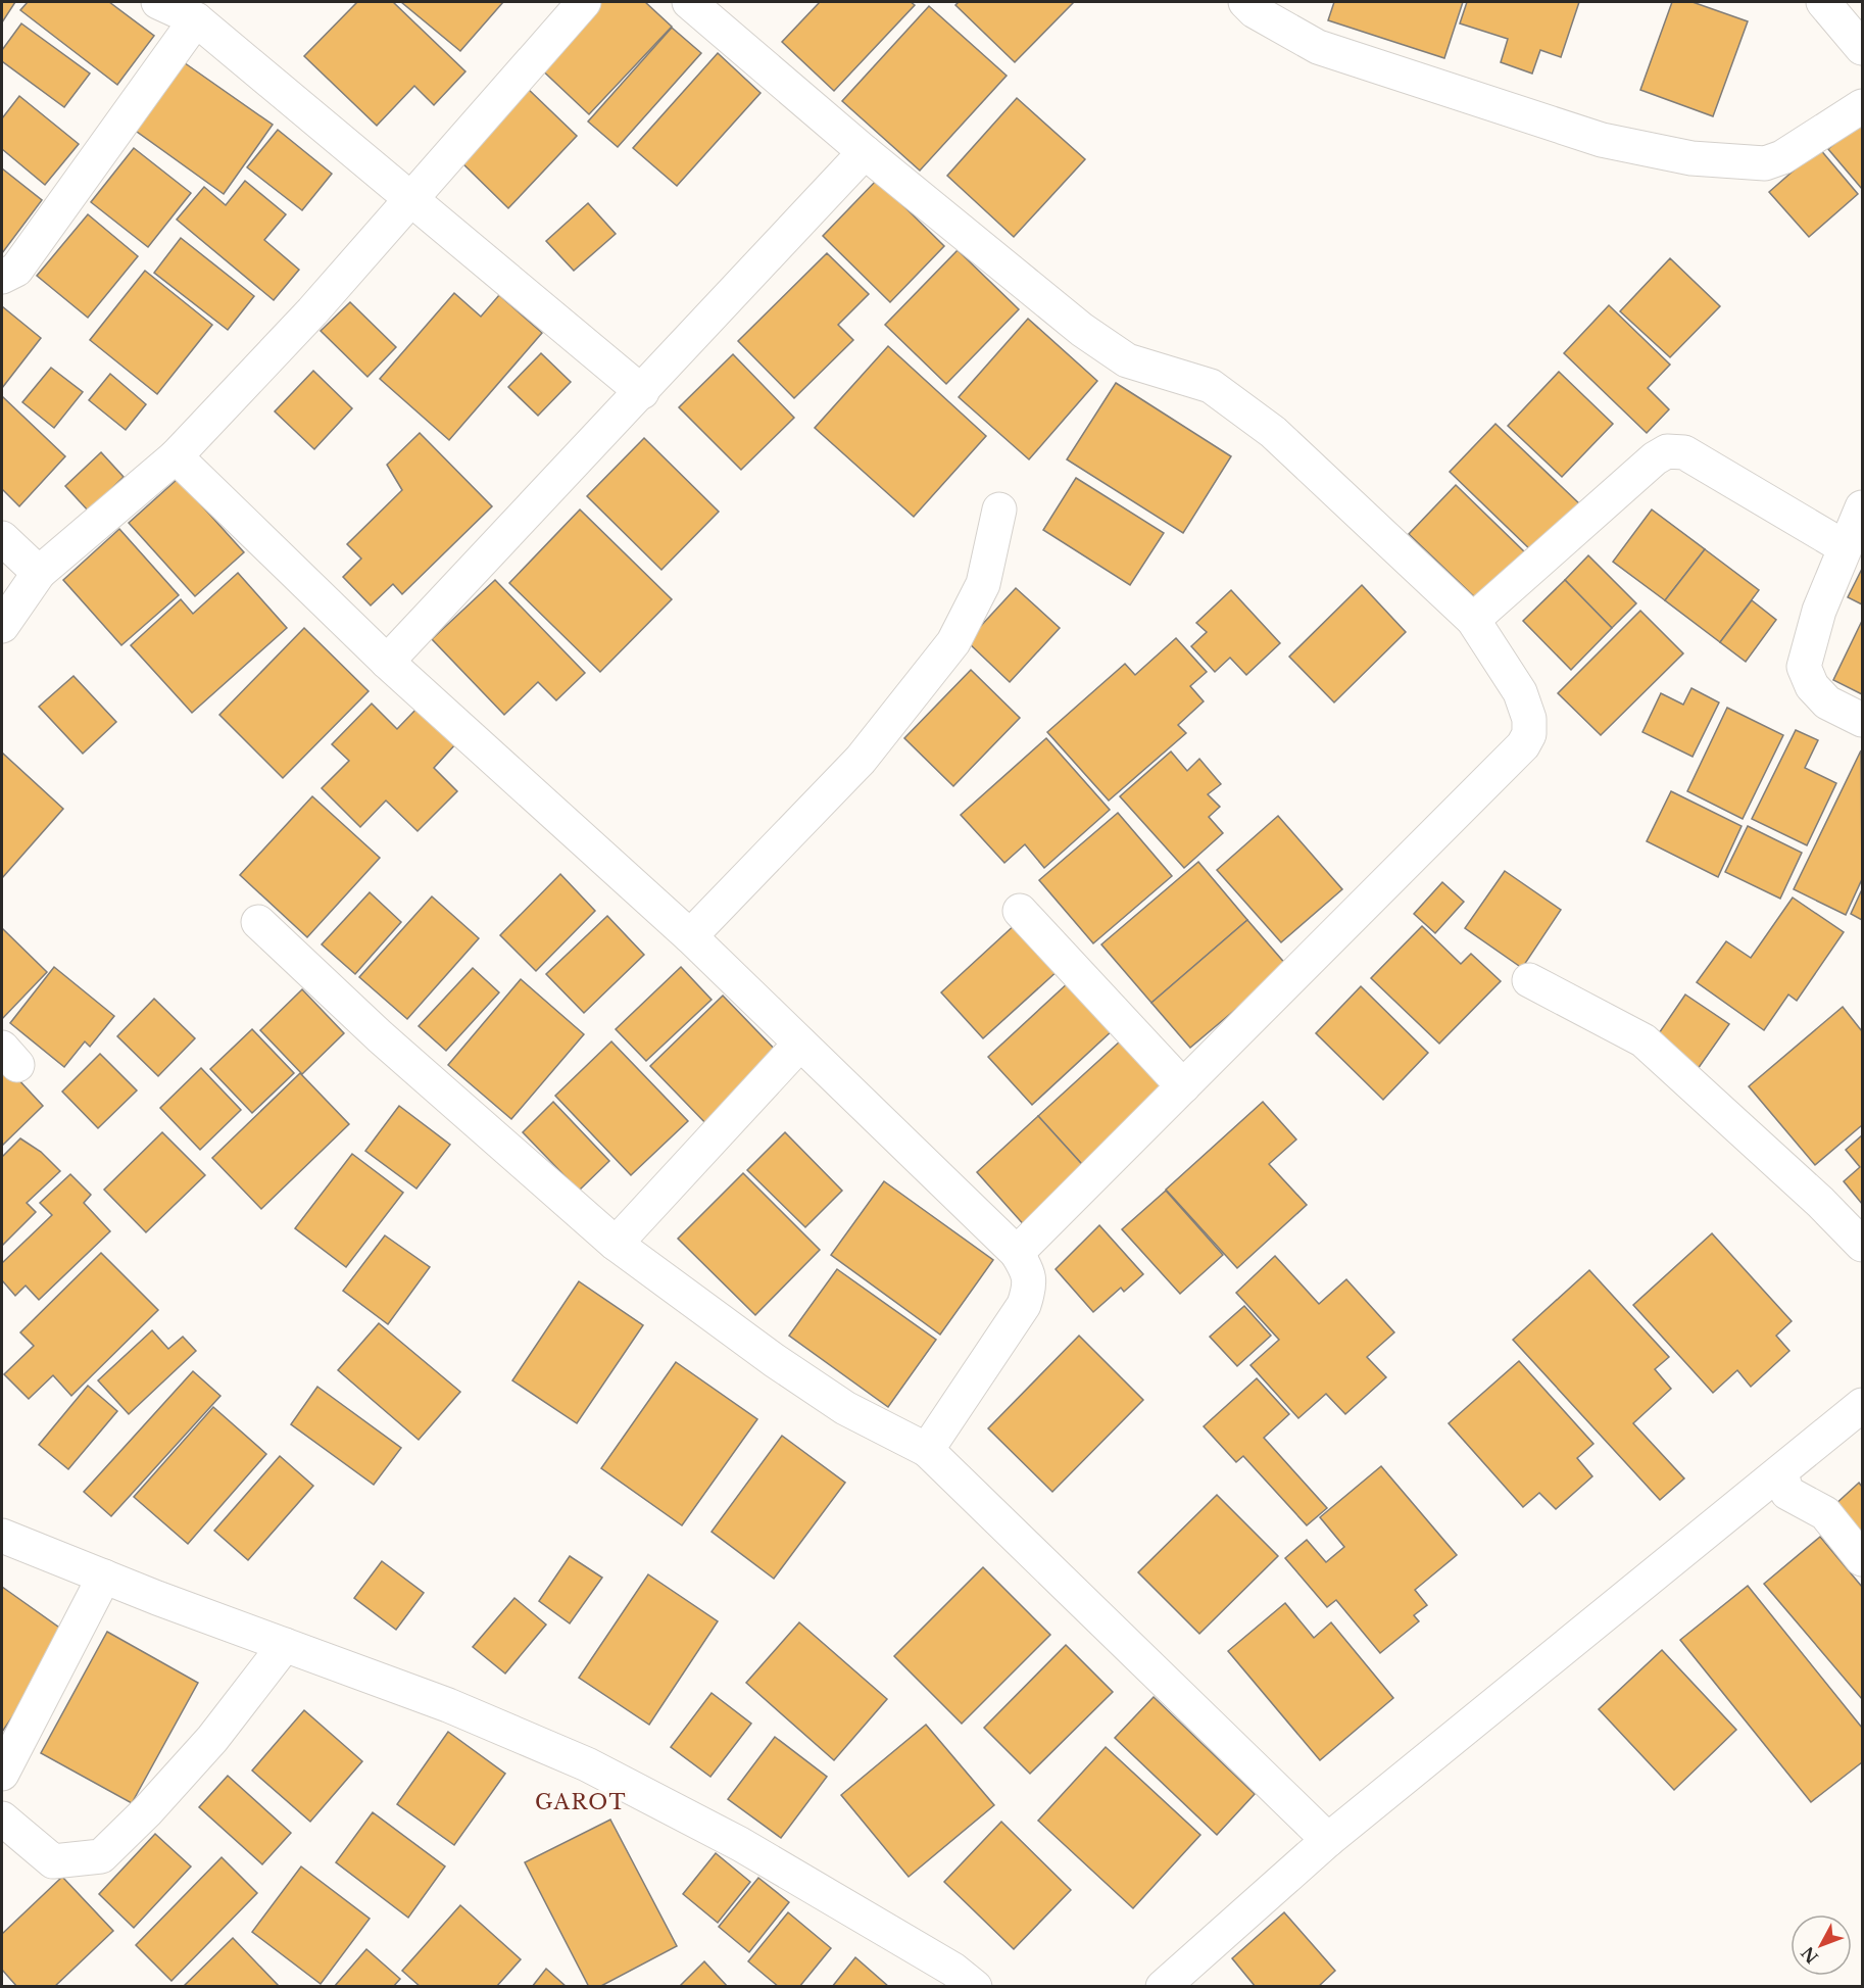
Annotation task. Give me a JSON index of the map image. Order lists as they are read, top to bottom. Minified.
{"districts":["GAROT"],"north":"bottom left"}
